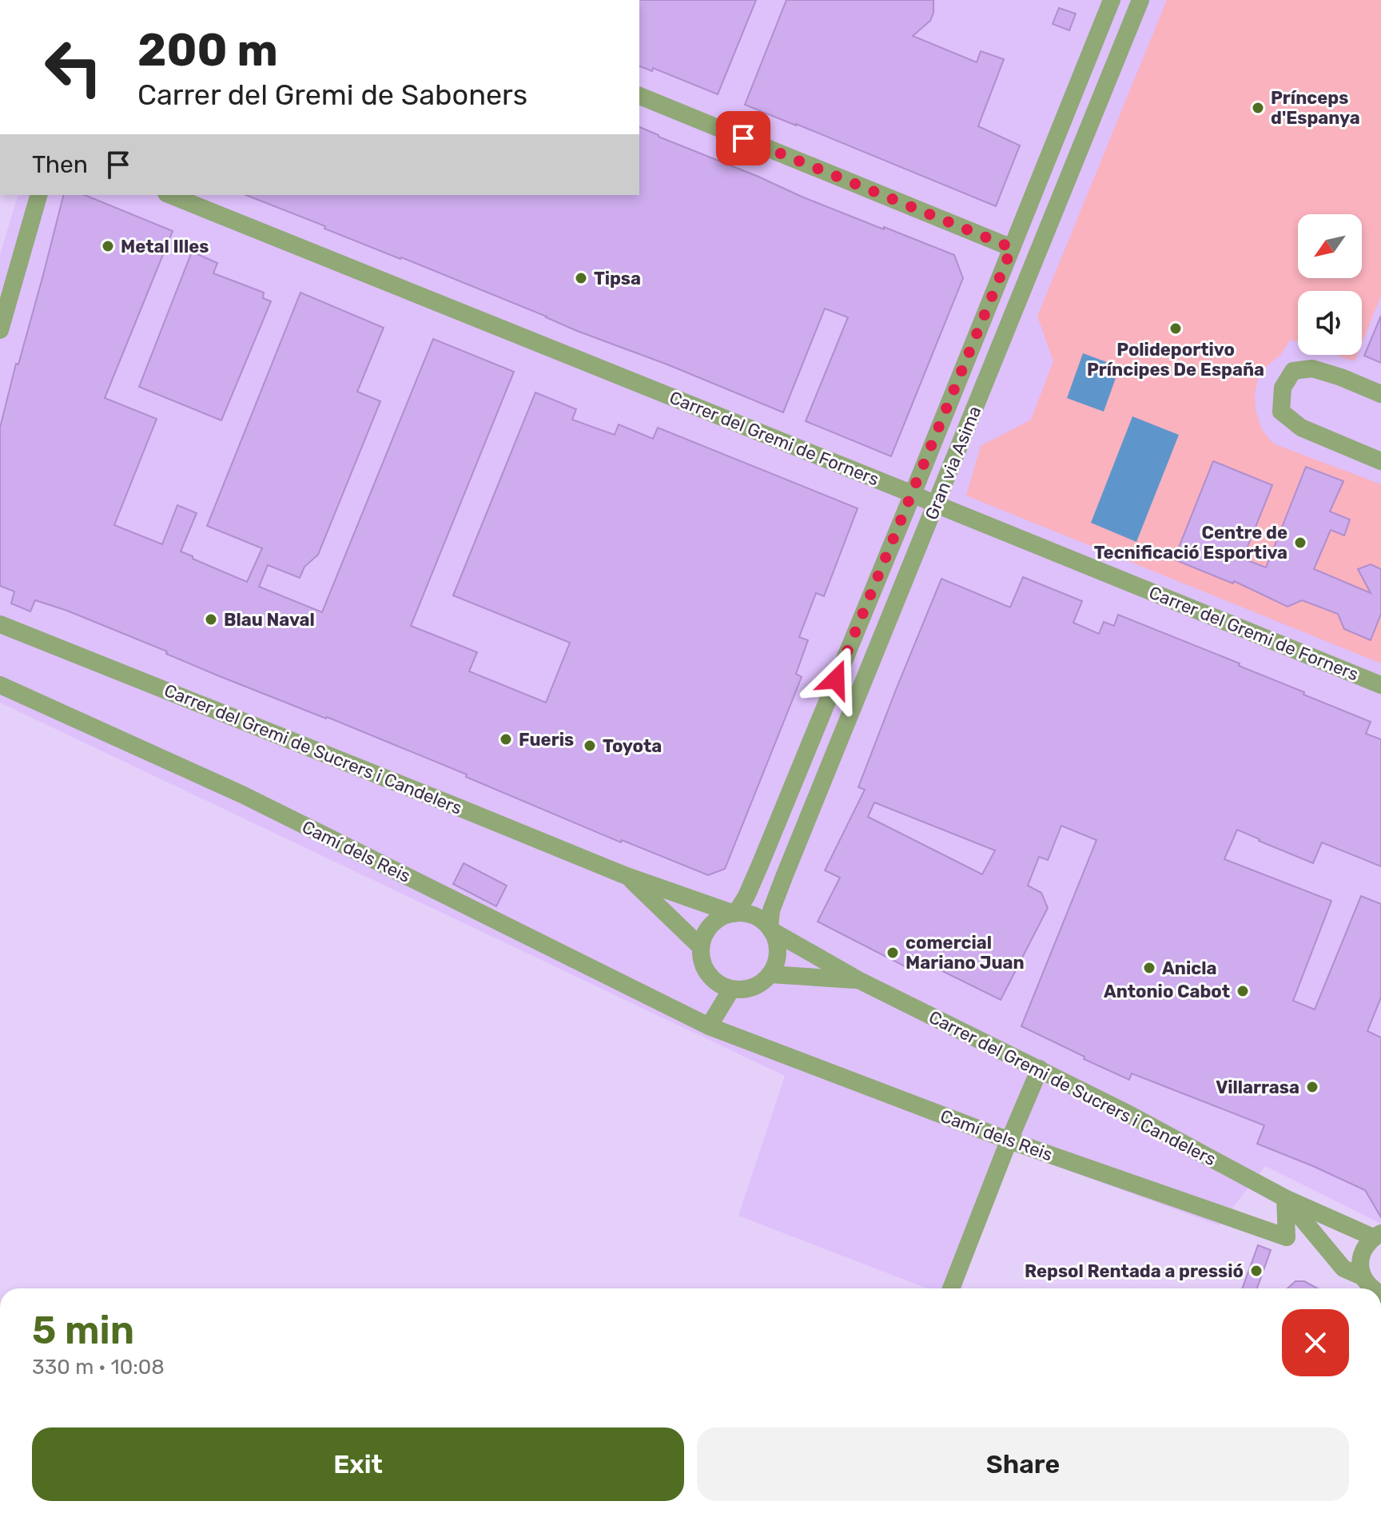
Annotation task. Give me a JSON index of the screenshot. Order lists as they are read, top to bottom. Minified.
{"streets":{"street":["Carrer del Gremi de Forners","Gran via Asima","Carrer del Gremi de Sucrers i Candelers","Camí dels Reis"]},"crossings":[["Carrer del Gremi de Forners","Gran via Asima"],["Gran via Asima","Carrer del Gremi de Sucrers i Candelers"],["Carrer del Gremi de Sucrers i Candelers","Camí dels Reis"]],"places":["Prínceps d'Espanya","Metal Illes","Tipsa","Polideportivo Príncipes De España","Centre de Tecnificació Esportiva","Blau Naval","Fueris","Toyota","comercial Mariano Juan","Anicla","Antonio Cabot","Villarrasa","Repsol Rentada a pressió"],"north":"bottom left","page":{"turn":["200 m","Carrer del Gremi de Saboners"],"then":"Then","heading":["5 min","330 m · 10:08"],"buttons":["Exit","Share"]}}
